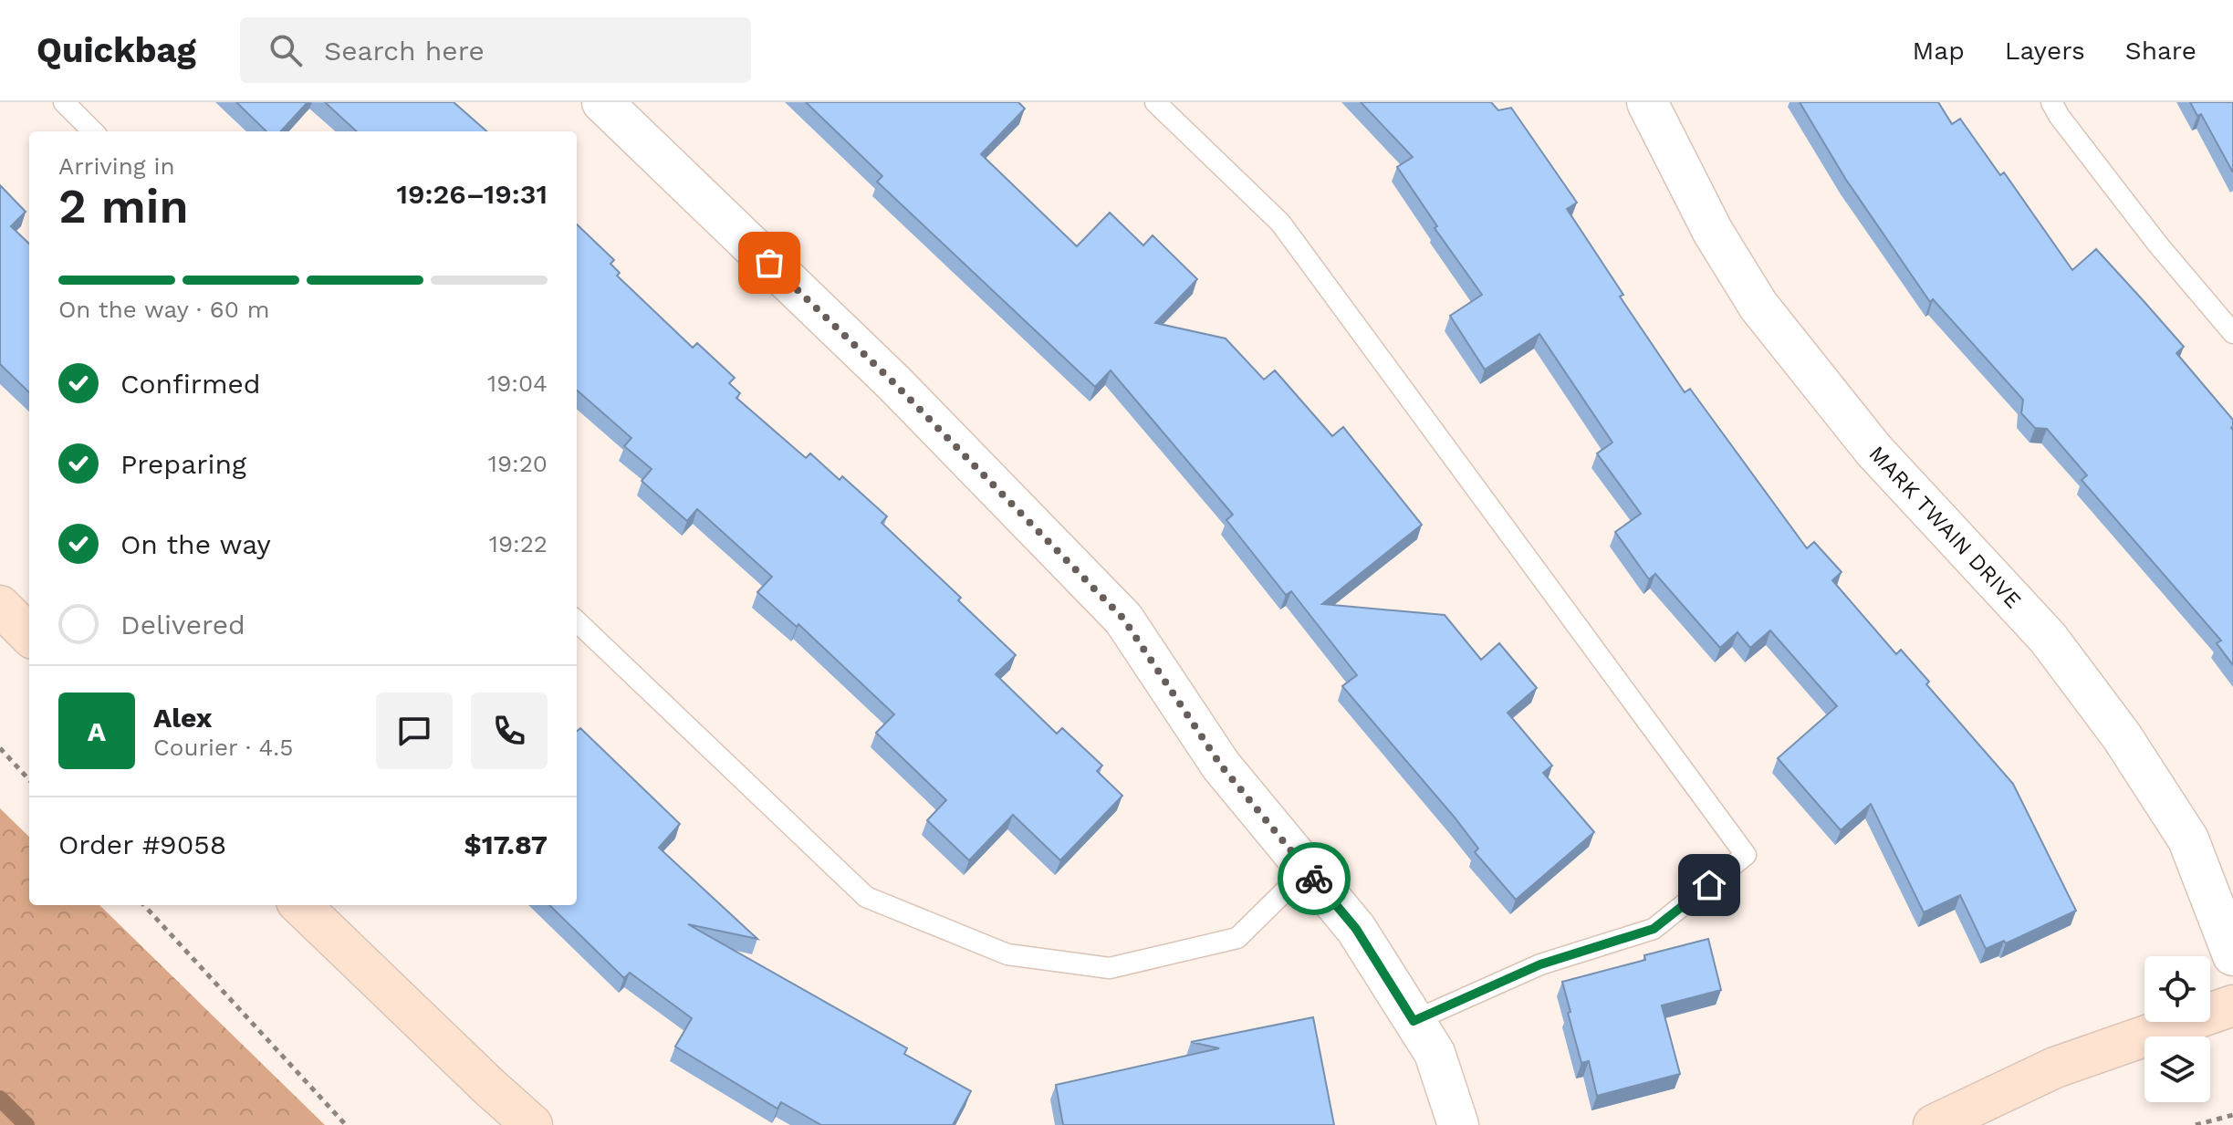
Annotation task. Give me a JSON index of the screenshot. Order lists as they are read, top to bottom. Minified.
{"streets":{"street":["MARK TWAIN DRIVE"]},"page":{"header":"Quickbag","search":"Search here","nav":["Map","Layers","Share"],"heading":["2 min","Arriving in","19:26–19:31"],"panel":["Alex","Courier · 4.5","Order #9058","$17.87"],"bar":"On the way · 60 m","list":[["Confirmed","19:04"],["Preparing","19:20"],["On the way","19:22"],"Delivered"],"round":"A"}}
